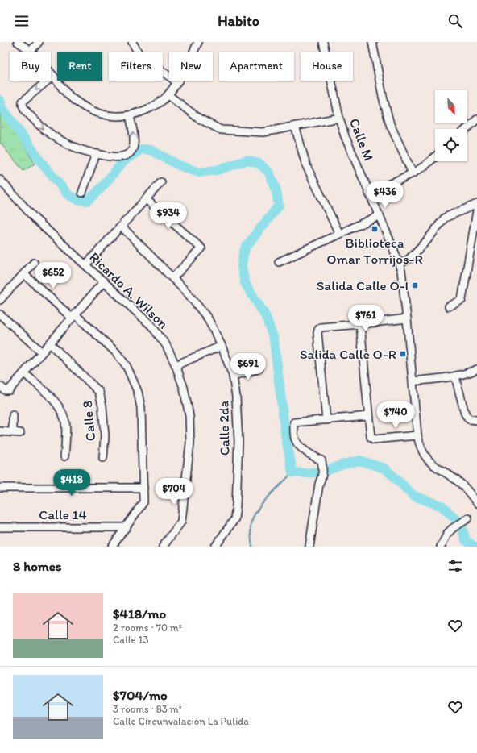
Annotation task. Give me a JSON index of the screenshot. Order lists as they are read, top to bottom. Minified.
{"streets":{"street":["Calle M","Ricardo A. Wilson","Calle 8","Calle 2da","Calle 14"]},"places":{"transit":["Biblioteca Omar Torrijos-R","Salida Calle O-I","Salida Calle O-R"]},"north":"bottom right","page":{"header":"Habito","chip":["Buy","Rent","Filters","New","Apartment","House"],"price":["$436","$934","$652","$761","$691","$740","$418","$704"],"heading":"8 homes","list":[{"name":"$418/mo","note":"2 rooms · 70 m² · Calle 13"},{"name":"$704/mo","note":"3 rooms · 83 m² · Calle Circunvalación La Pulida"}]}}
